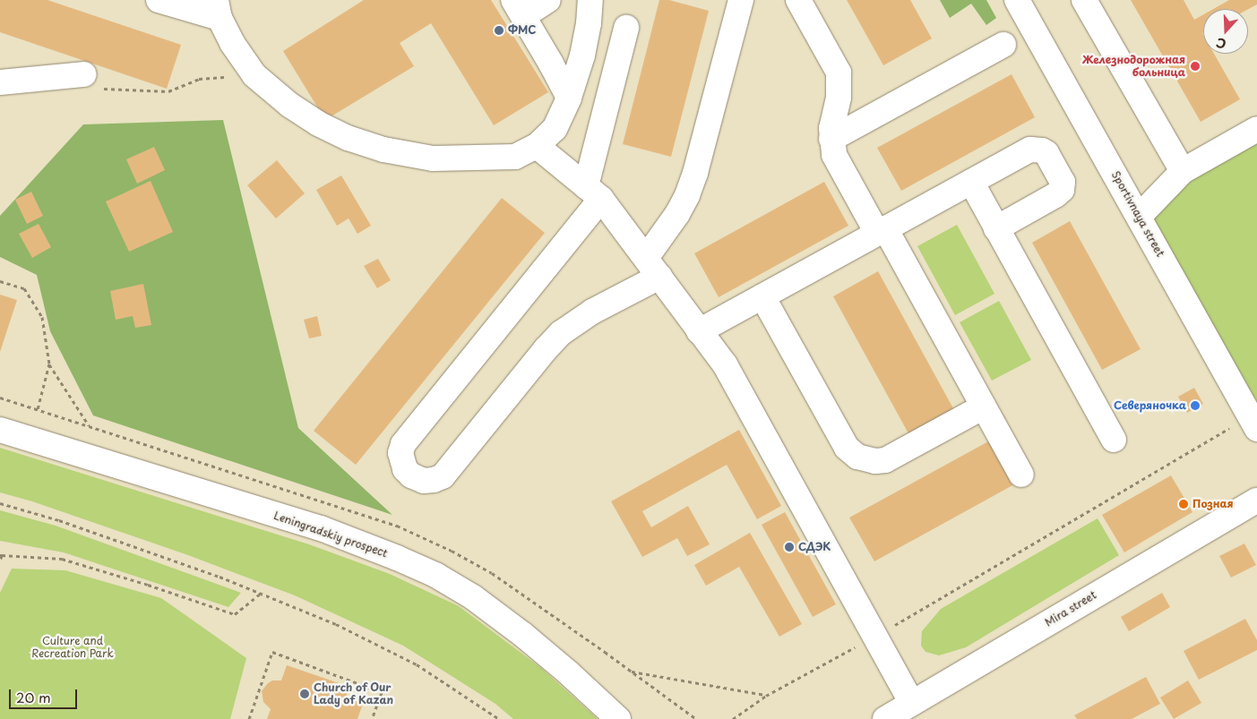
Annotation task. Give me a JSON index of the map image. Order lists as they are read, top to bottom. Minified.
{"streets":{"street":["Sportivnaya street","Leningradskiy prospect","Mira street"]},"parks":["Culture and Recreation Park"],"places":["ФМС","Железнодорожная больница","Северяночка","Позная","СДЭК","Church of Our Lady of Kazan"],"scale_bar":"20 m","north":"bottom"}
